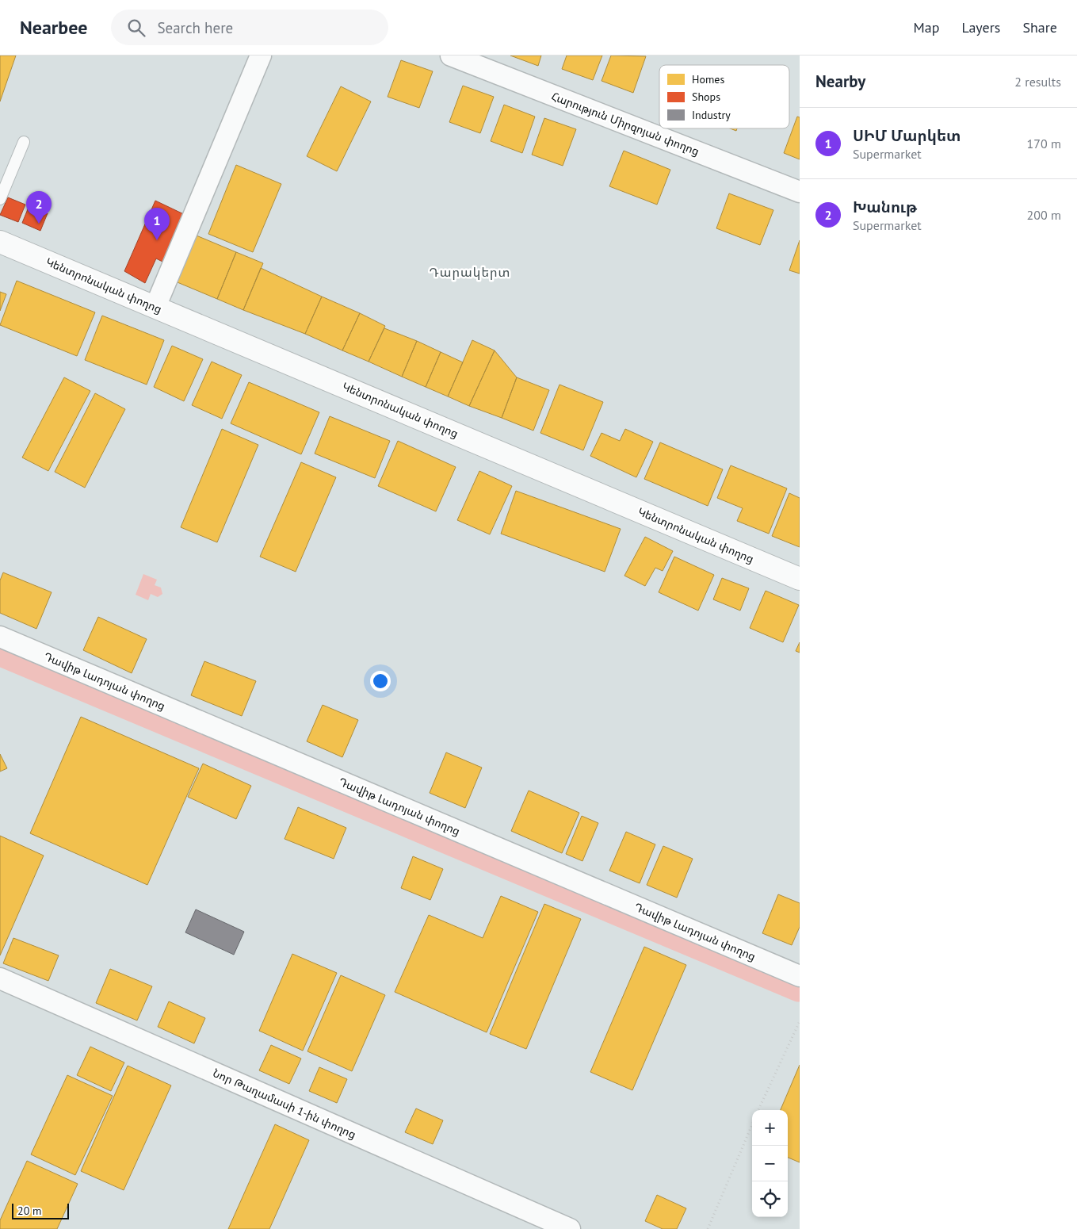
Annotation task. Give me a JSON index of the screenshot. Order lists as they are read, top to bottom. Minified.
{"streets":{"main road":["Կենտրոնական փողոց"],"street":["Հարություն Միրզոյան փողոց","Դավիթ Լադոյան փողոց","Նոր Թաղամասի 1-ին փողոց"]},"districts":["Դարակերտ"],"legend":["Homes","Shops","Industry"],"scale_bar":"20 m","page":{"header":"Nearbee","search":"Search here","nav":["Map","Layers","Share"],"heading":["Nearby","2 results"],"list":[{"mark":"1","name":"ՍԻՄ Մարկետ","note":"Supermarket","value":"170 m"},{"mark":"2","name":"Խանութ","note":"Supermarket","value":"200 m"}],"pins":["2","1"],"map_buttons":["+","−"],"scale":"20 m"}}
